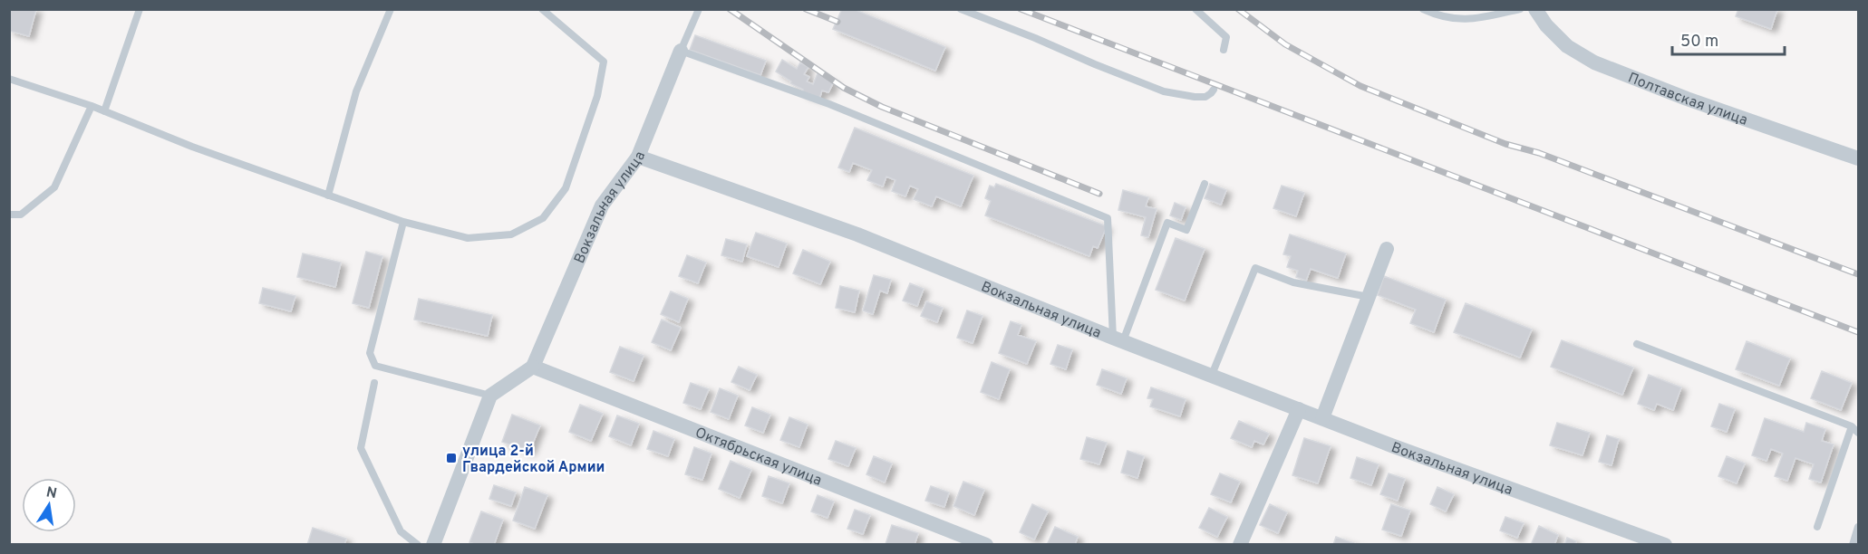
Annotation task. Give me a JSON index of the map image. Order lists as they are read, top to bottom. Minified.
{"streets":{"street":["Полтавская улица","Вокзальная улица","Октябрьская улица"]},"crossings":[["Вокзальная улица","Октябрьская улица"]],"places":{"transit":["улица 2-й Гвардейской Армии"]},"scale_bar":"50 m","north":"top"}
